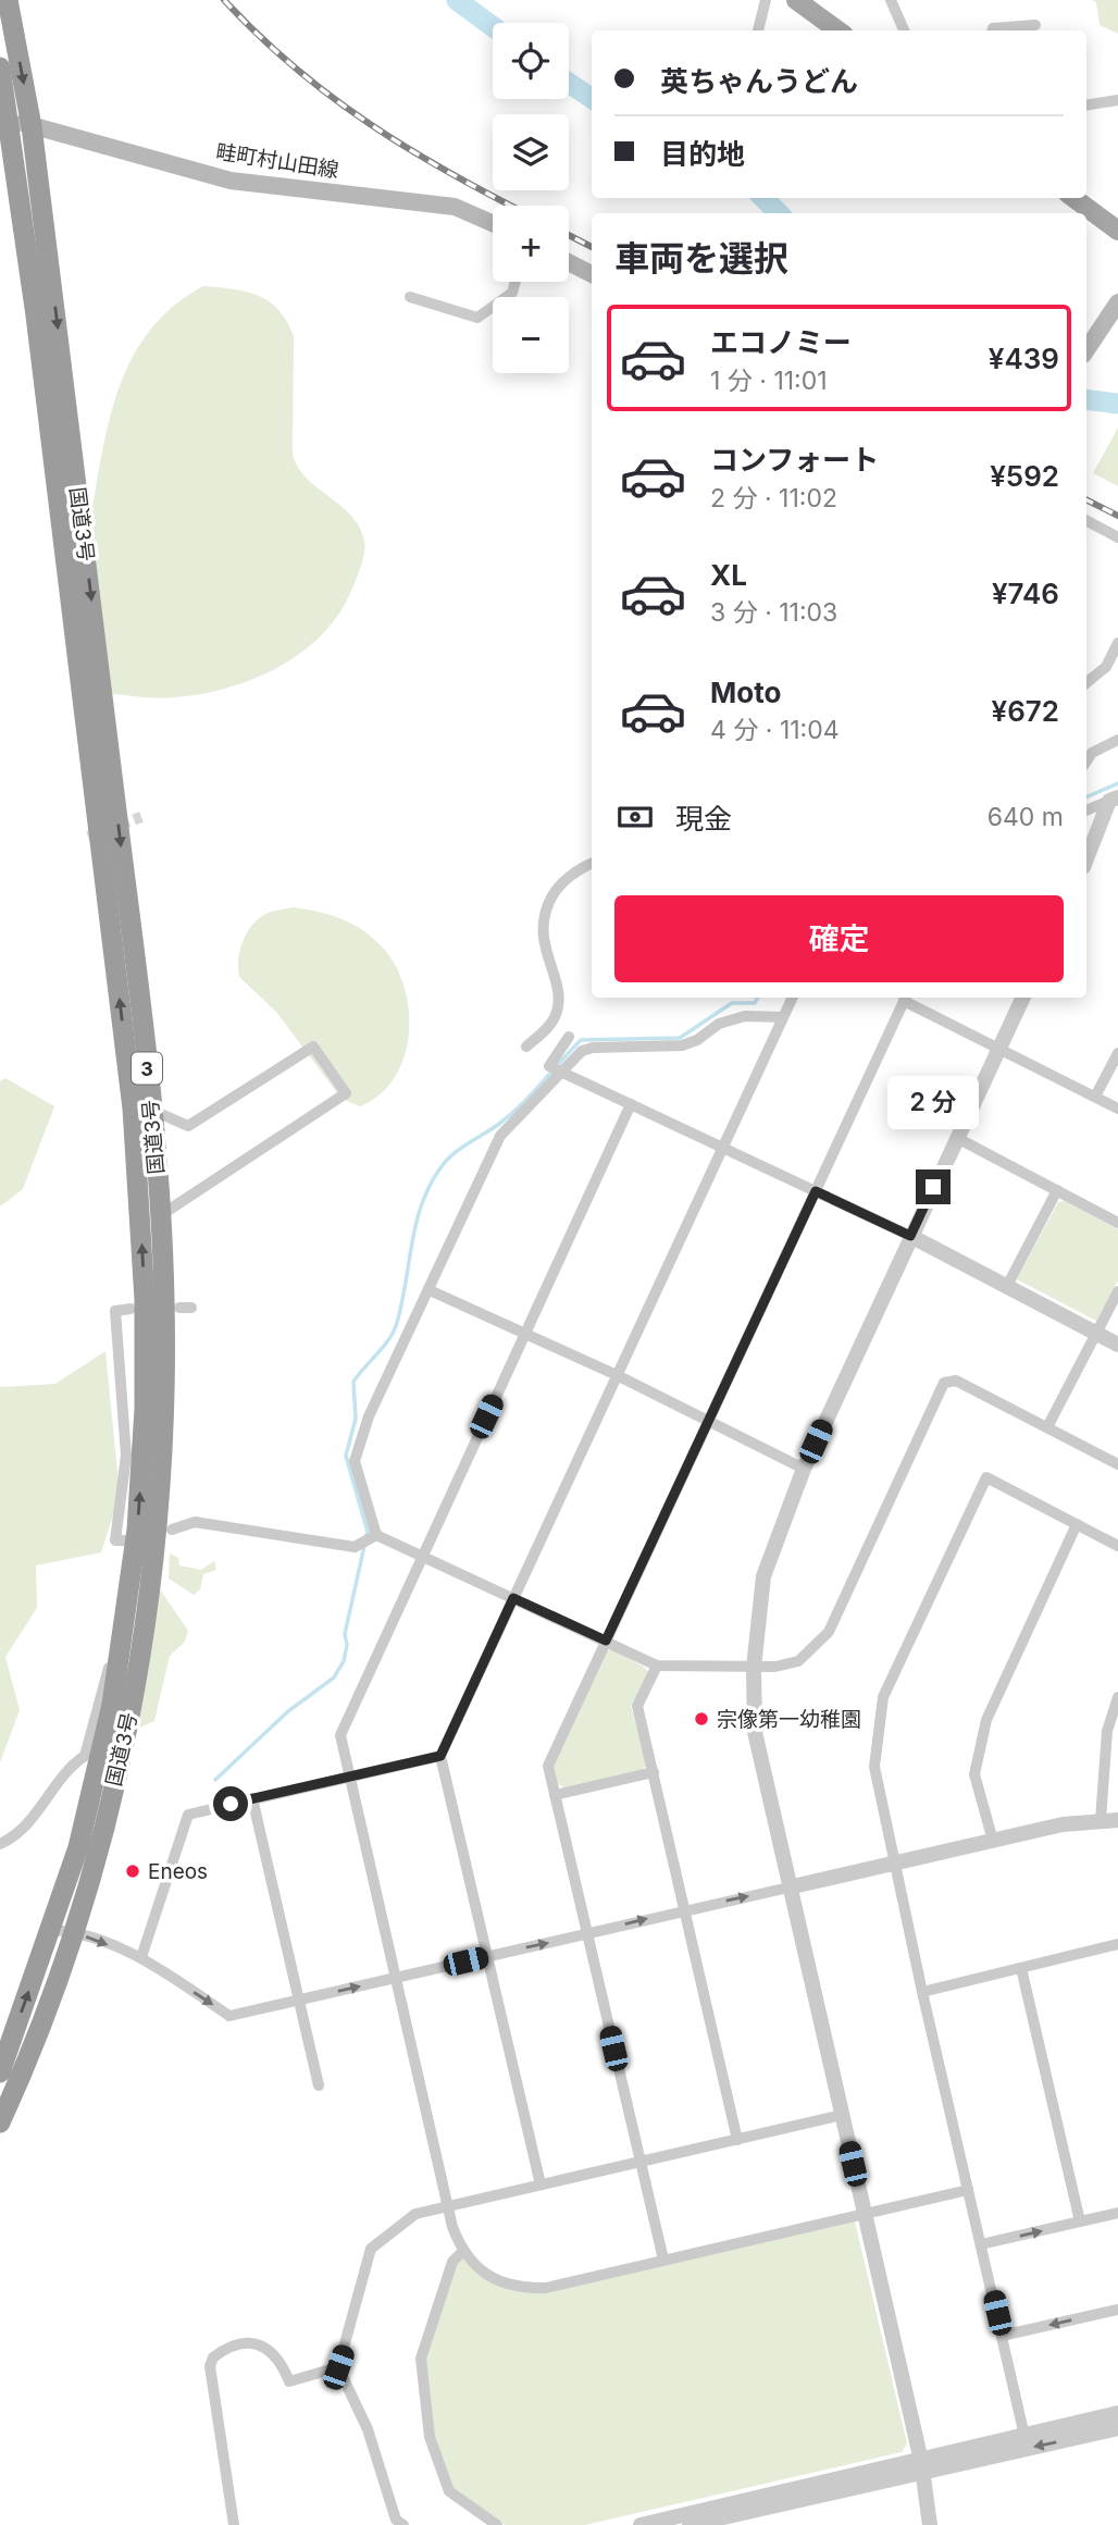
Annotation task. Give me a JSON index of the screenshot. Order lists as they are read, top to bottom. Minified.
{"streets":{"highway":["国道3号","3"],"main road":["畦町村山田線"]},"crossings":[["畦町村山田線","国道3号"]],"places":["宗像第一幼稚園","Eneos"],"page":{"map_buttons":["+","−"],"banner":["英ちゃんうどん","目的地"],"heading":"車両を選択","list":[{"name":"エコノミー","note":"1 分 · 11:01","value":"¥439"},{"name":"コンフォート","note":"2 分 · 11:02","value":"¥592"},{"name":"XL","note":"3 分 · 11:03","value":"¥746"},{"name":"Moto","note":"4 分 · 11:04","value":"¥672"}],"pay":["現金","640 m"],"buttons":"確定","bubble":"2 分"}}
